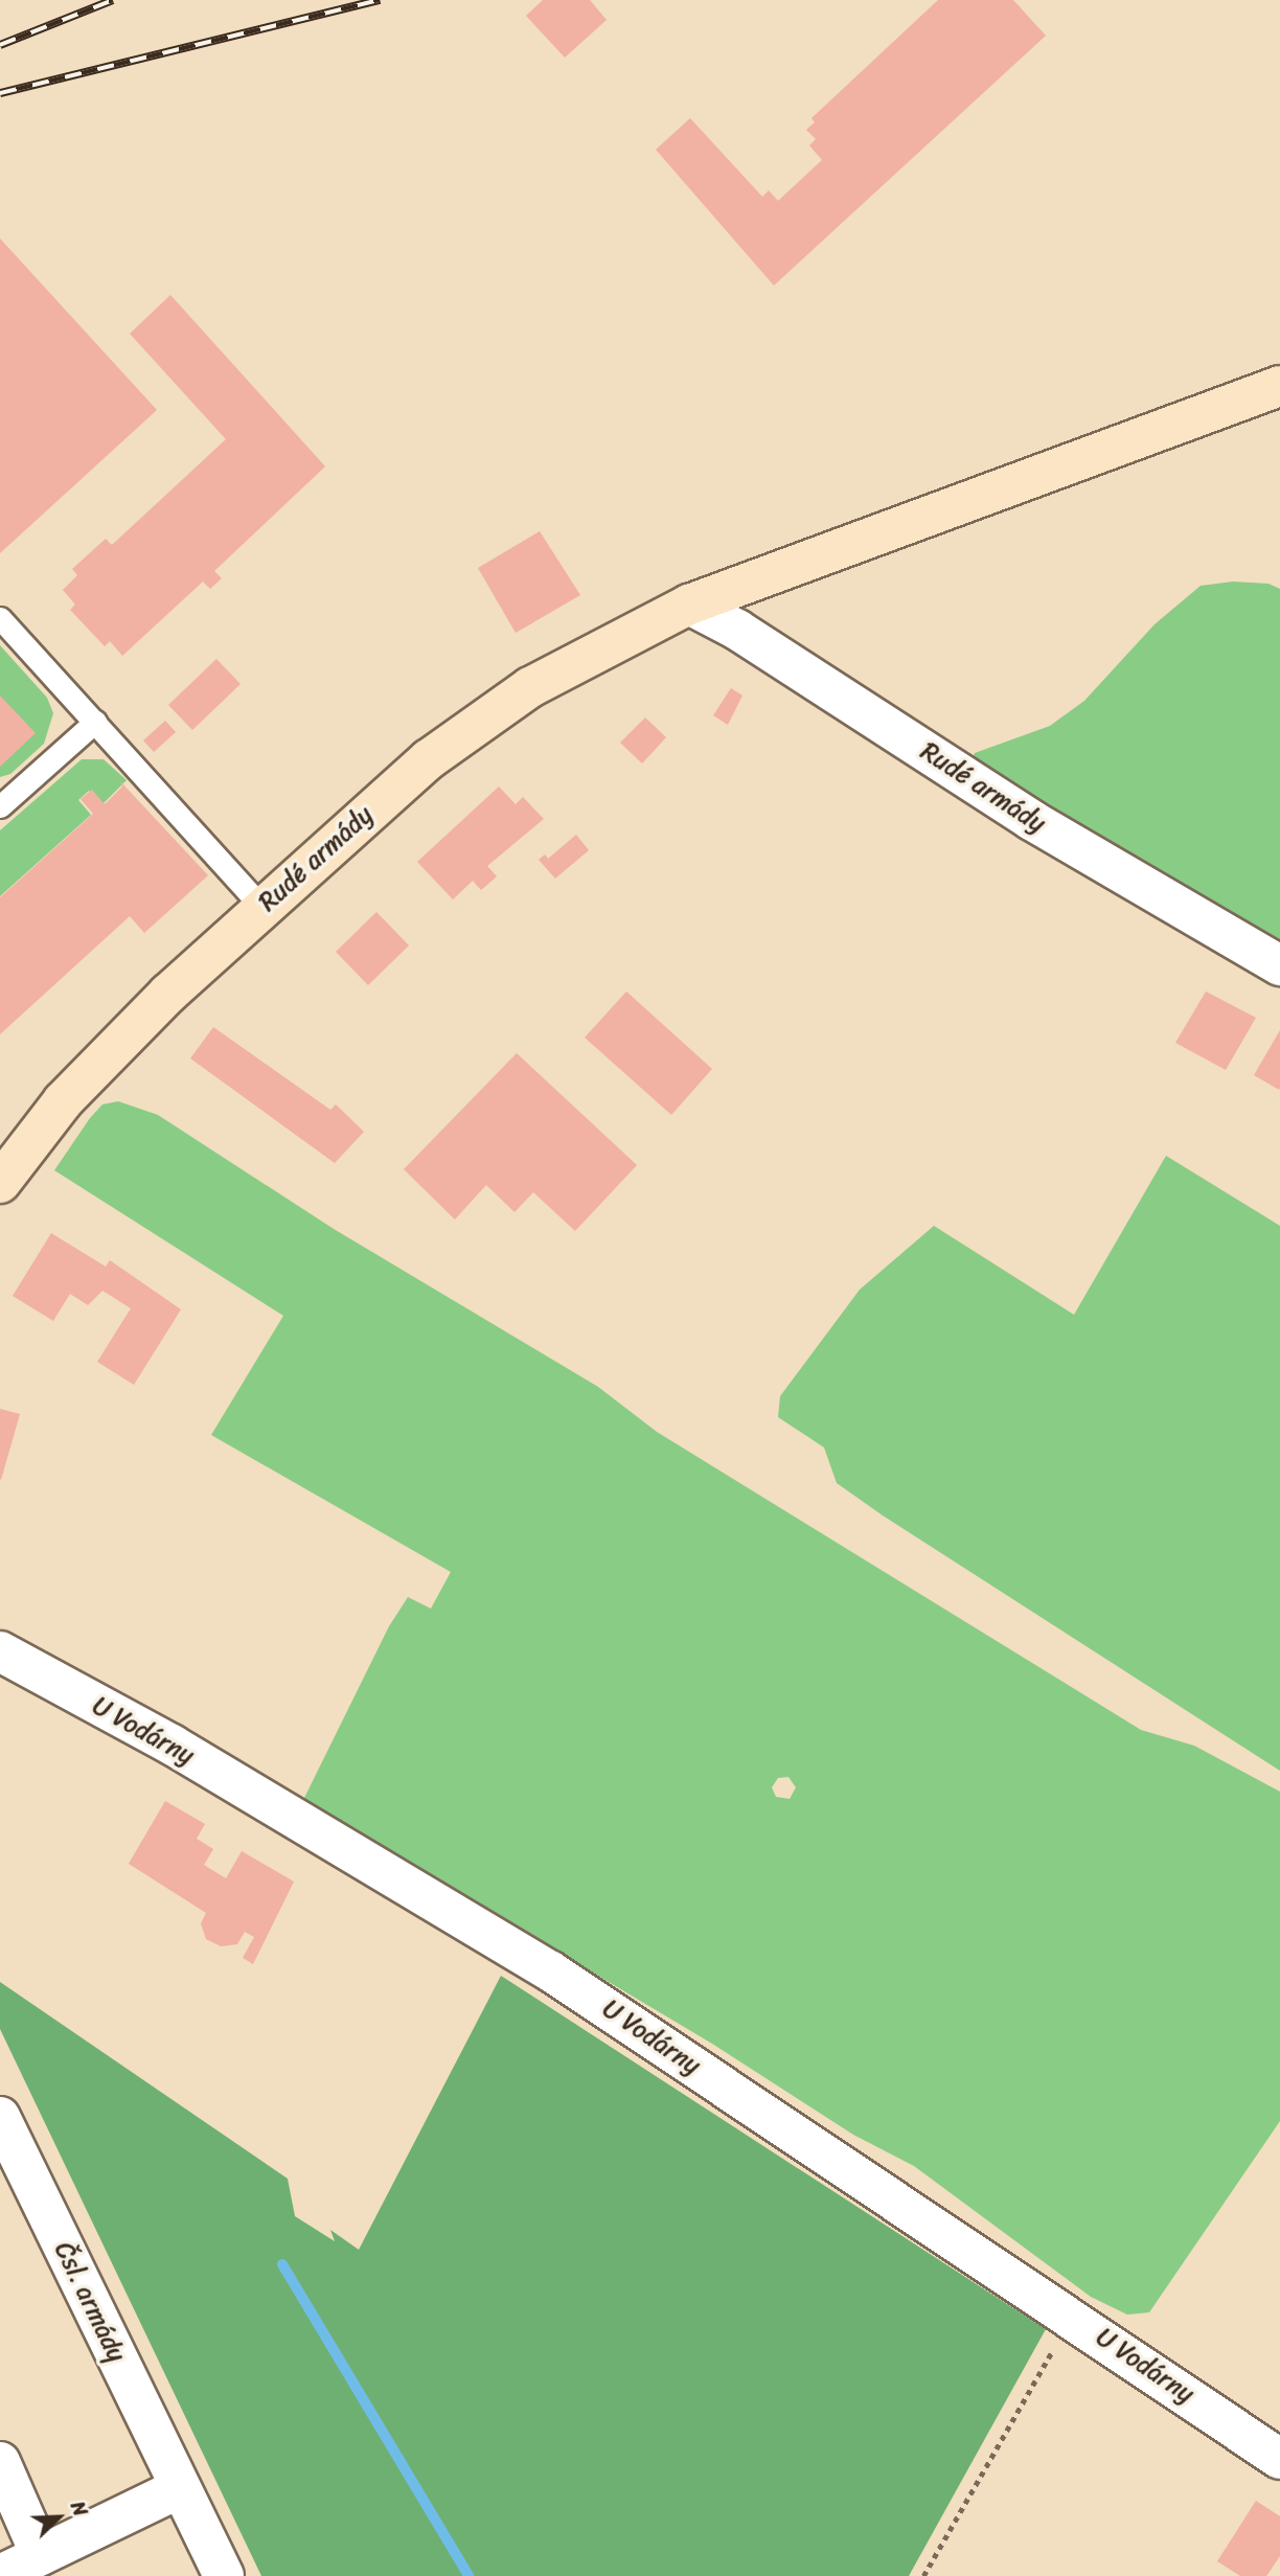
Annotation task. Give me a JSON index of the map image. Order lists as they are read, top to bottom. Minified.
{"streets":{"main road":["Rudé armády"],"street":["U Vodárny","Čsl. armády"]},"north":"top right"}
